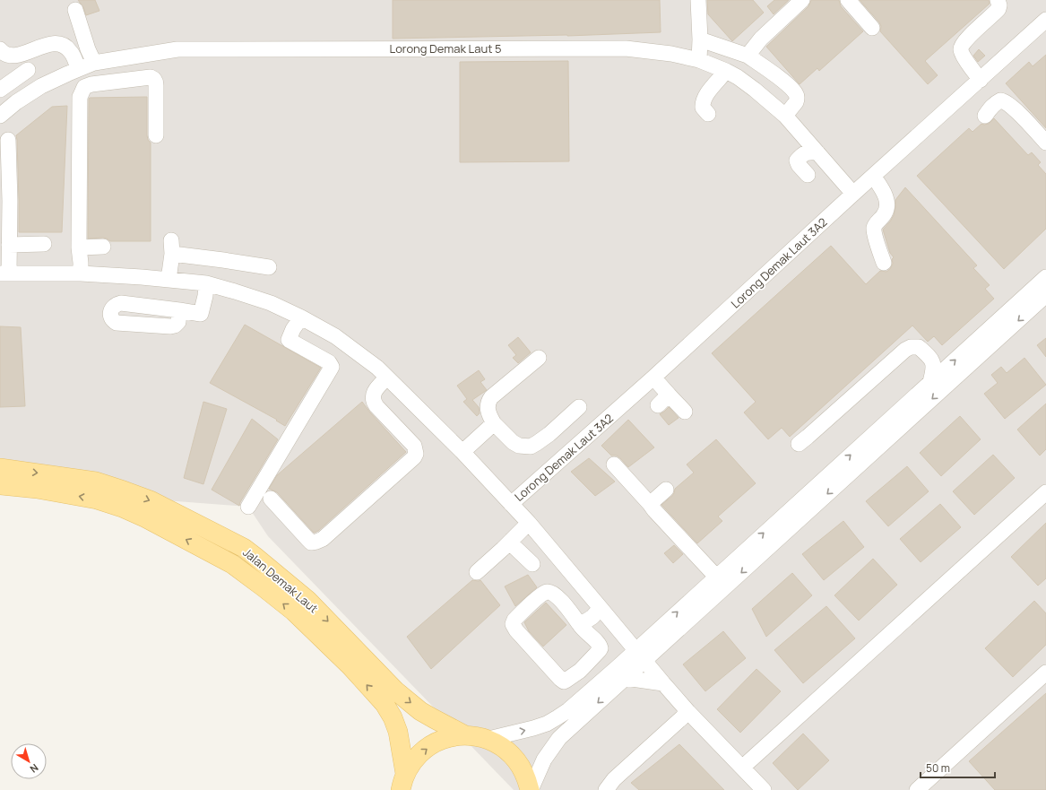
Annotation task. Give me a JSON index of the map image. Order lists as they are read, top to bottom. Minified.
{"streets":{"main road":["Jalan Demak Laut"],"street":["Lorong Demak Laut 5","Lorong Demak Laut 3A2"]},"crossings":[["Lorong Demak Laut 5","Lorong Demak Laut 3A2"]],"scale_bar":"50 m","north":"bottom right"}
